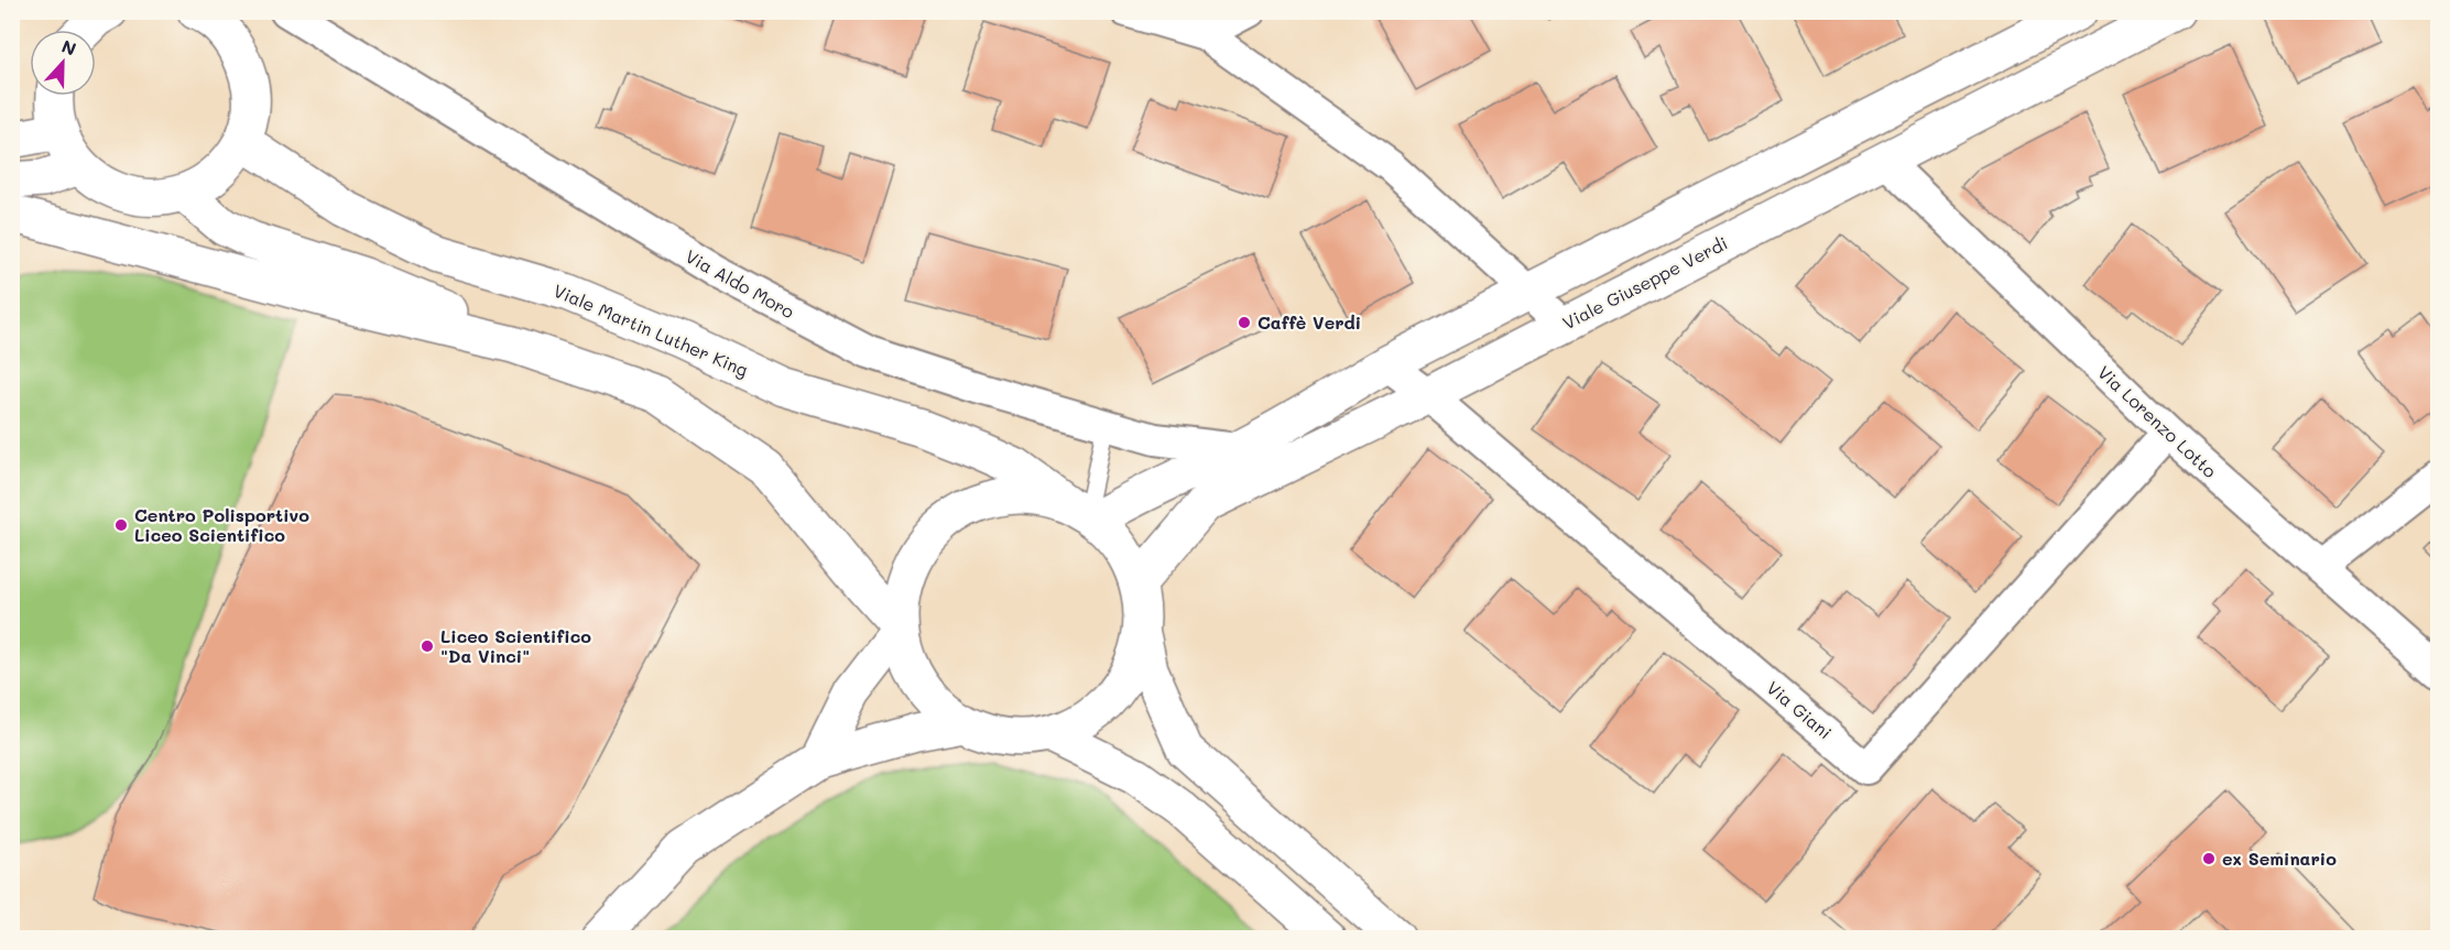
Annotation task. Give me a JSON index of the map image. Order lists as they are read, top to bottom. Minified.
{"streets":{"street":["Viale Giuseppe Verdi","Via Aldo Moro","Viale Martin Luther King","Via Lorenzo Lotto","Via Giani"]},"crossings":[["Viale Giuseppe Verdi","Via Lorenzo Lotto"],["Viale Giuseppe Verdi","Via Giani"],["Via Lorenzo Lotto","Via Giani"]],"places":["Caffè Verdi","Centro Polisportivo Liceo Scientifico","Liceo Scientifico \"Da Vinci\"","ex Seminario"],"north":"top"}
